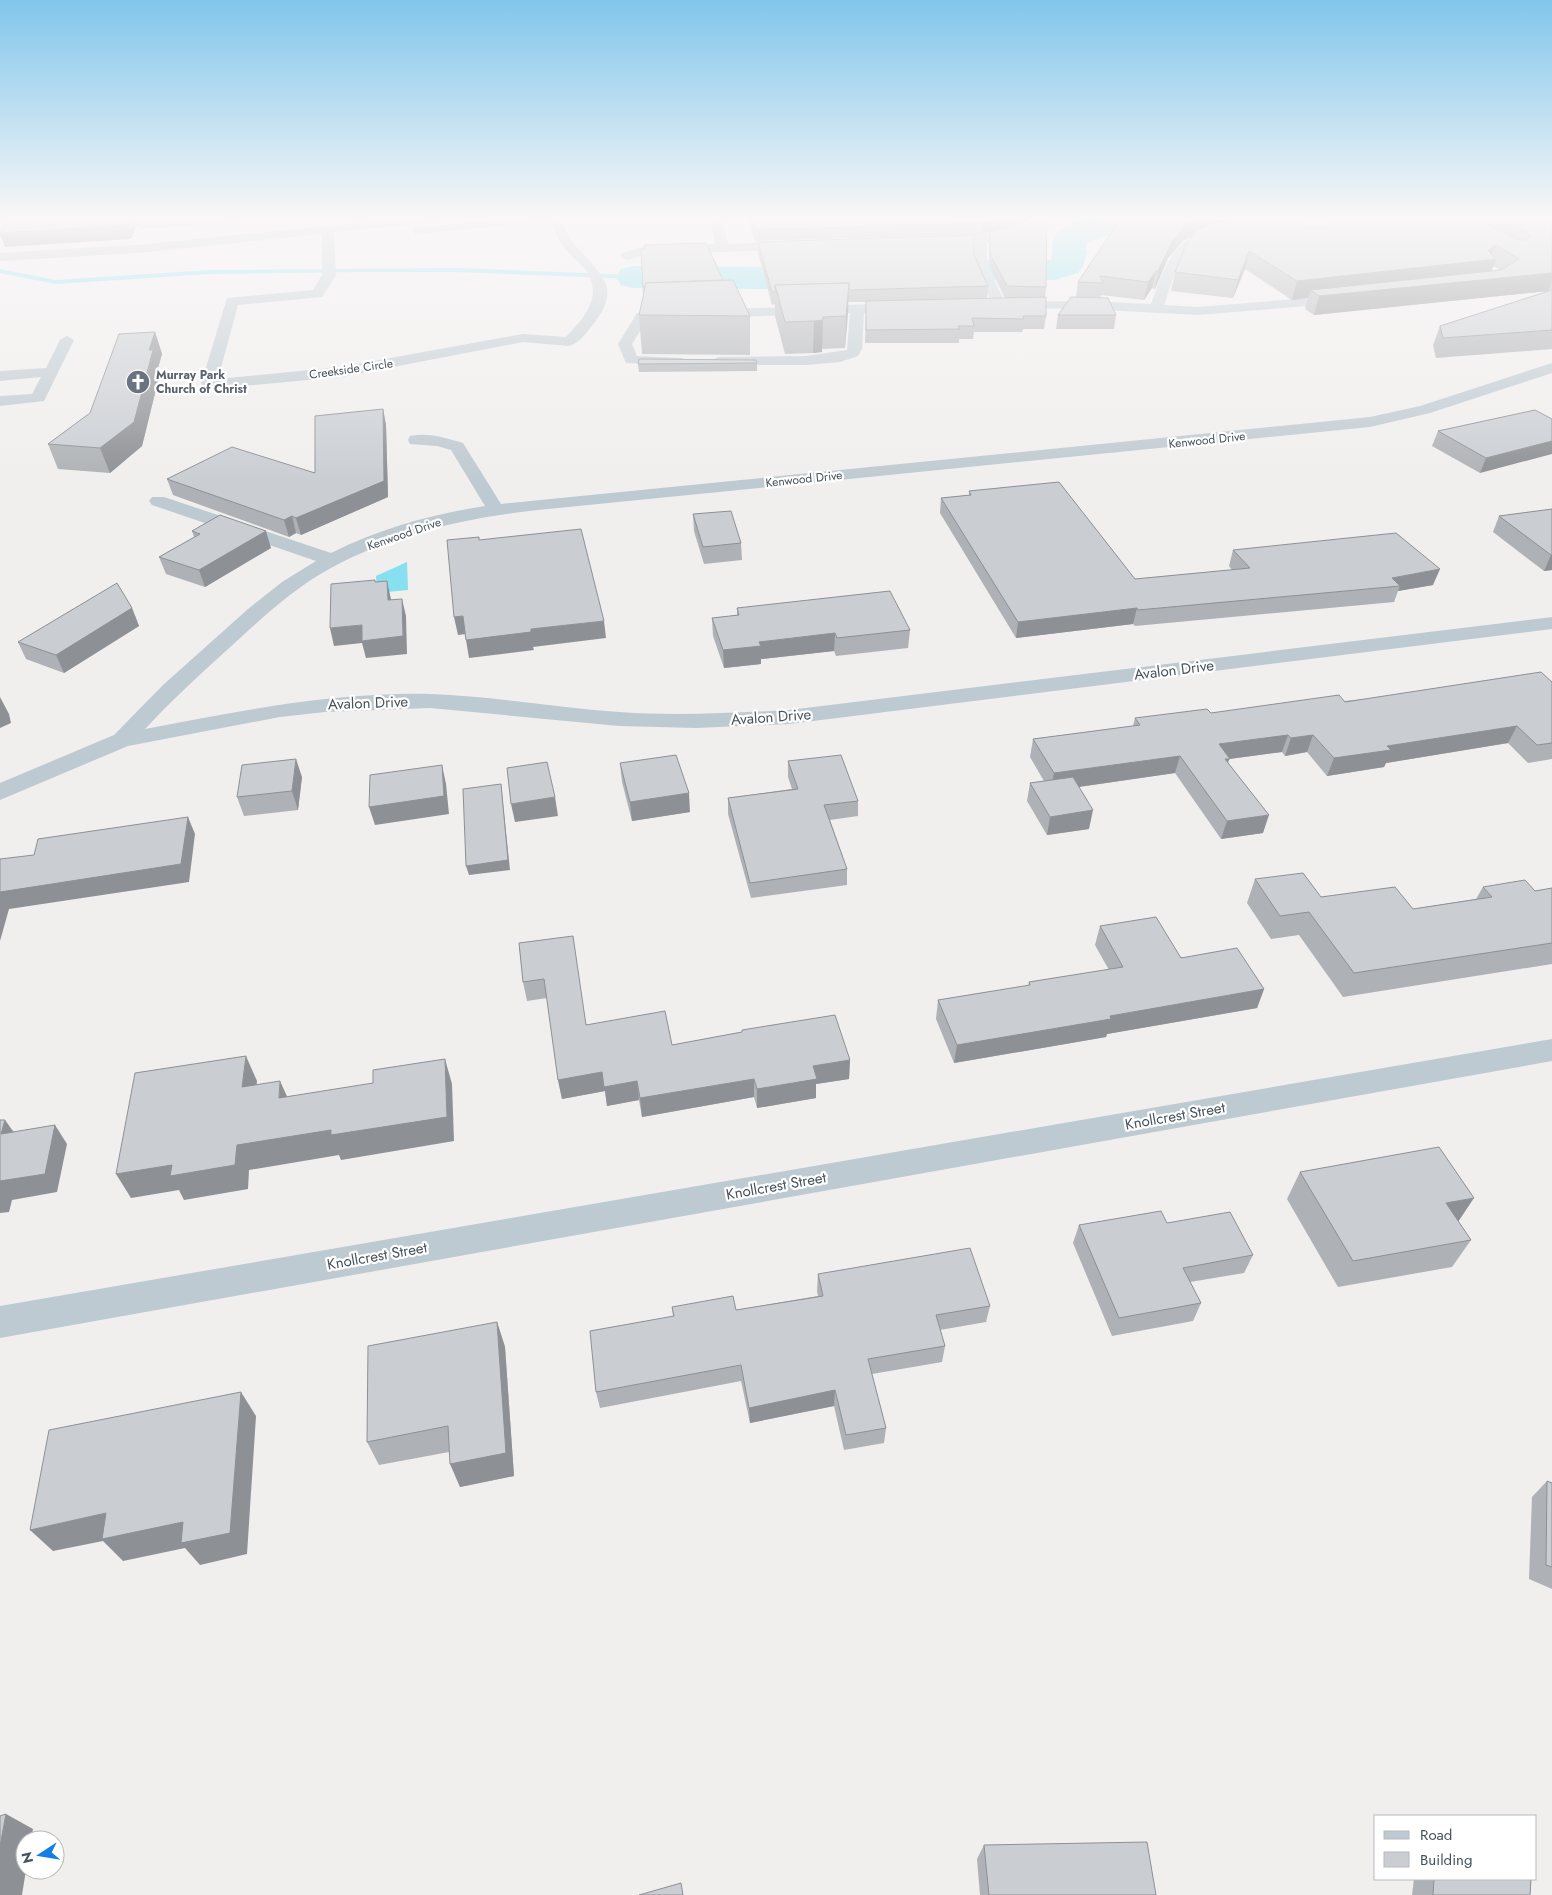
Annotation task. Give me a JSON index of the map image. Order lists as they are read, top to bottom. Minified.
{"streets":{"street":["Creekside Circle","Kenwood Drive","Avalon Drive","Knollcrest Street"]},"crossings":[["Kenwood Drive","Avalon Drive"]],"places":{"church":["Murray Park Church of Christ"]},"legend":["Road","Building"],"north":"left"}
